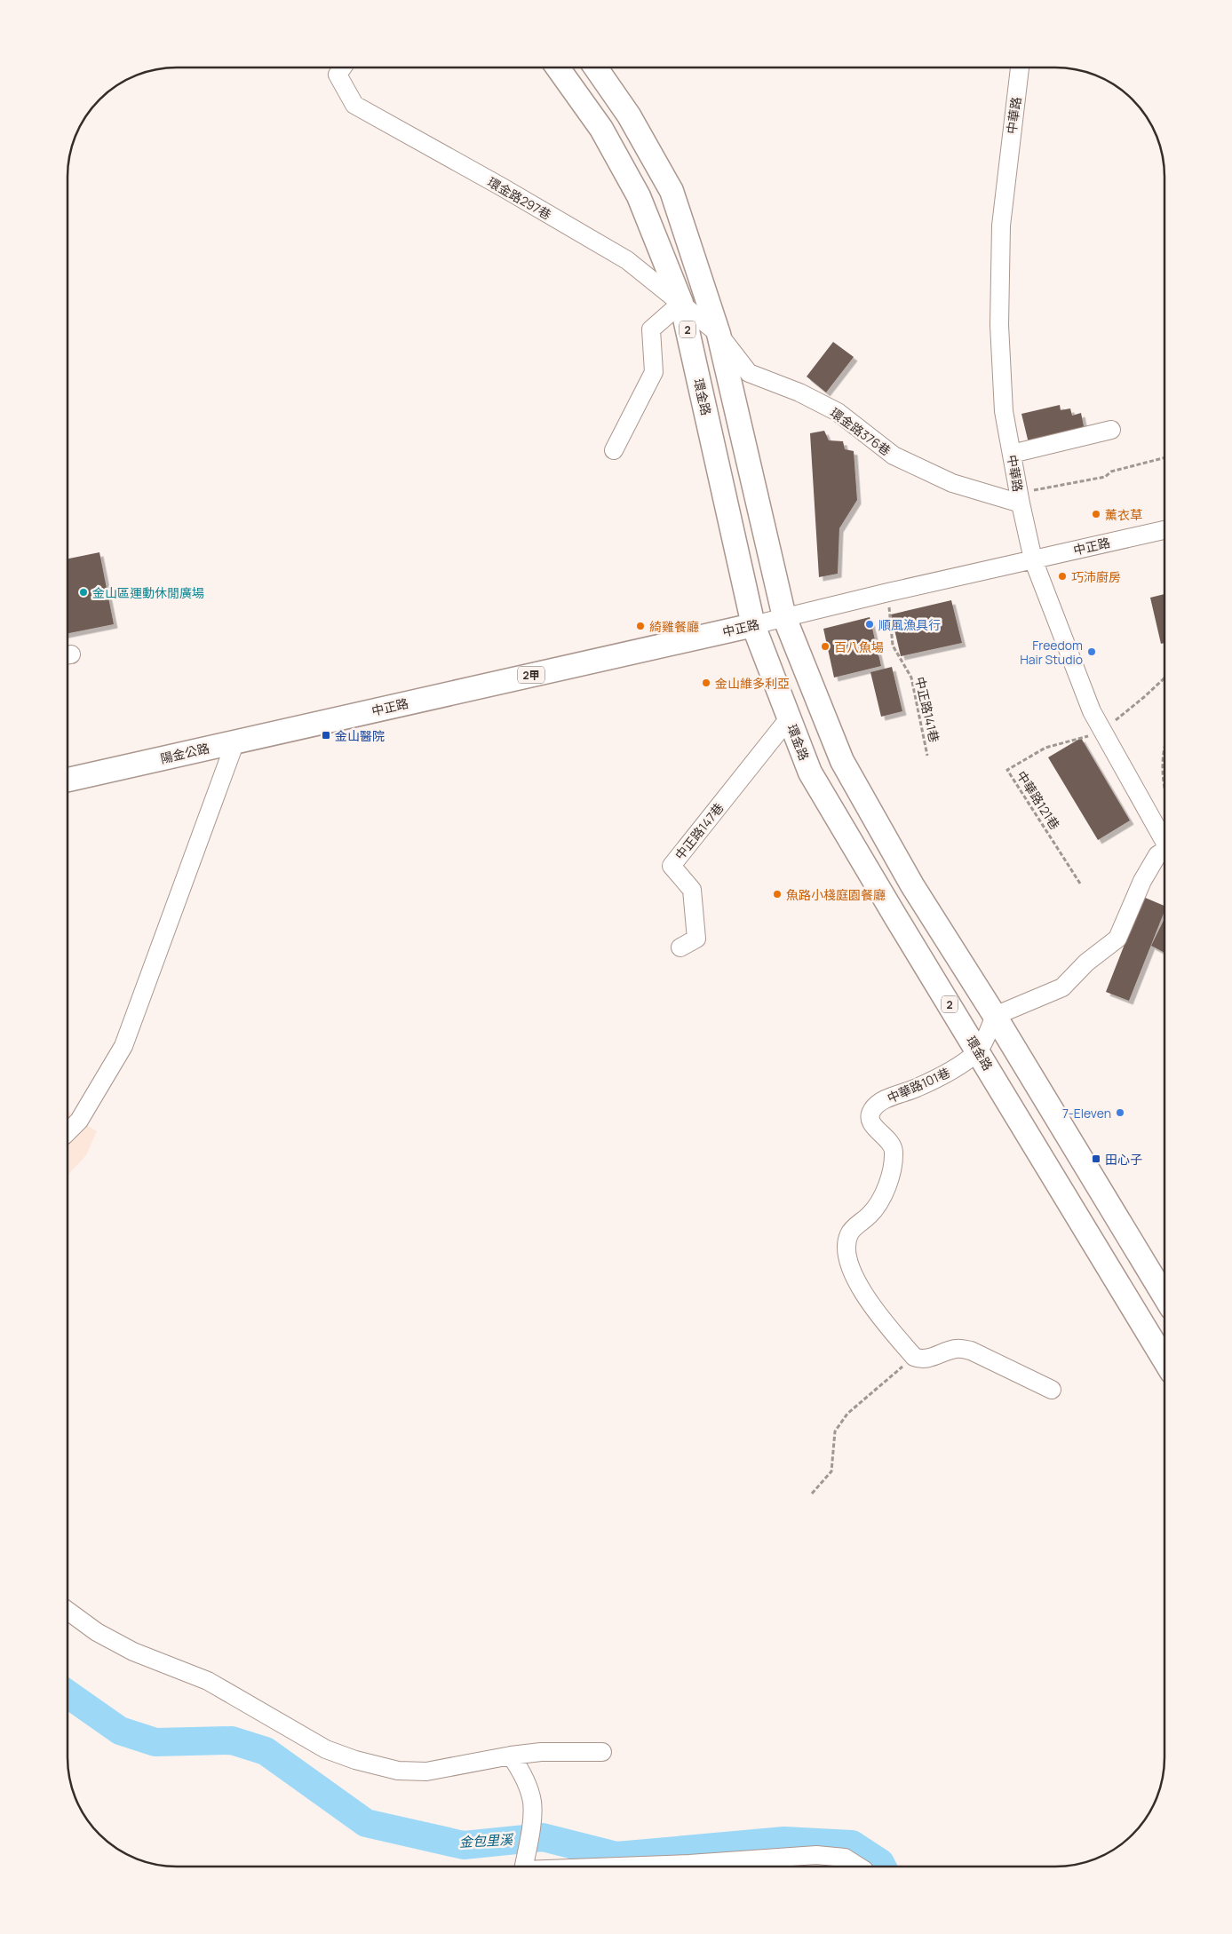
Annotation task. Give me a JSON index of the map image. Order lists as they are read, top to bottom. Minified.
{"streets":{"main road":["2","環金路","中正路","2甲","陽金公路"],"street":["中華路","環金路297巷","環金路376巷","中正路147巷","中華路101巷"],"path":["中正路141巷","中華路121巷"]},"crossings":[["中華路","環金路376巷"],["中華路","中正路"],["中華路","中華路121巷"],["環金路297巷","環金路"],["環金路297巷","環金路376巷"],["環金路","中正路"],["環金路","中正路147巷"],["環金路","中華路101巷"],["中正路","中正路141巷"],["中正路","陽金公路"]],"water":["金包里溪"],"places":{"other":["薰衣草","巧沛廚房","金山區運動休閒廣場","順風漁具行","綺雞餐廳","百八魚場","Freedom Hair Studio","金山維多利亞","魚路小棧庭園餐廳","7-Eleven"],"transit":["金山醫院","田心子"]}}
